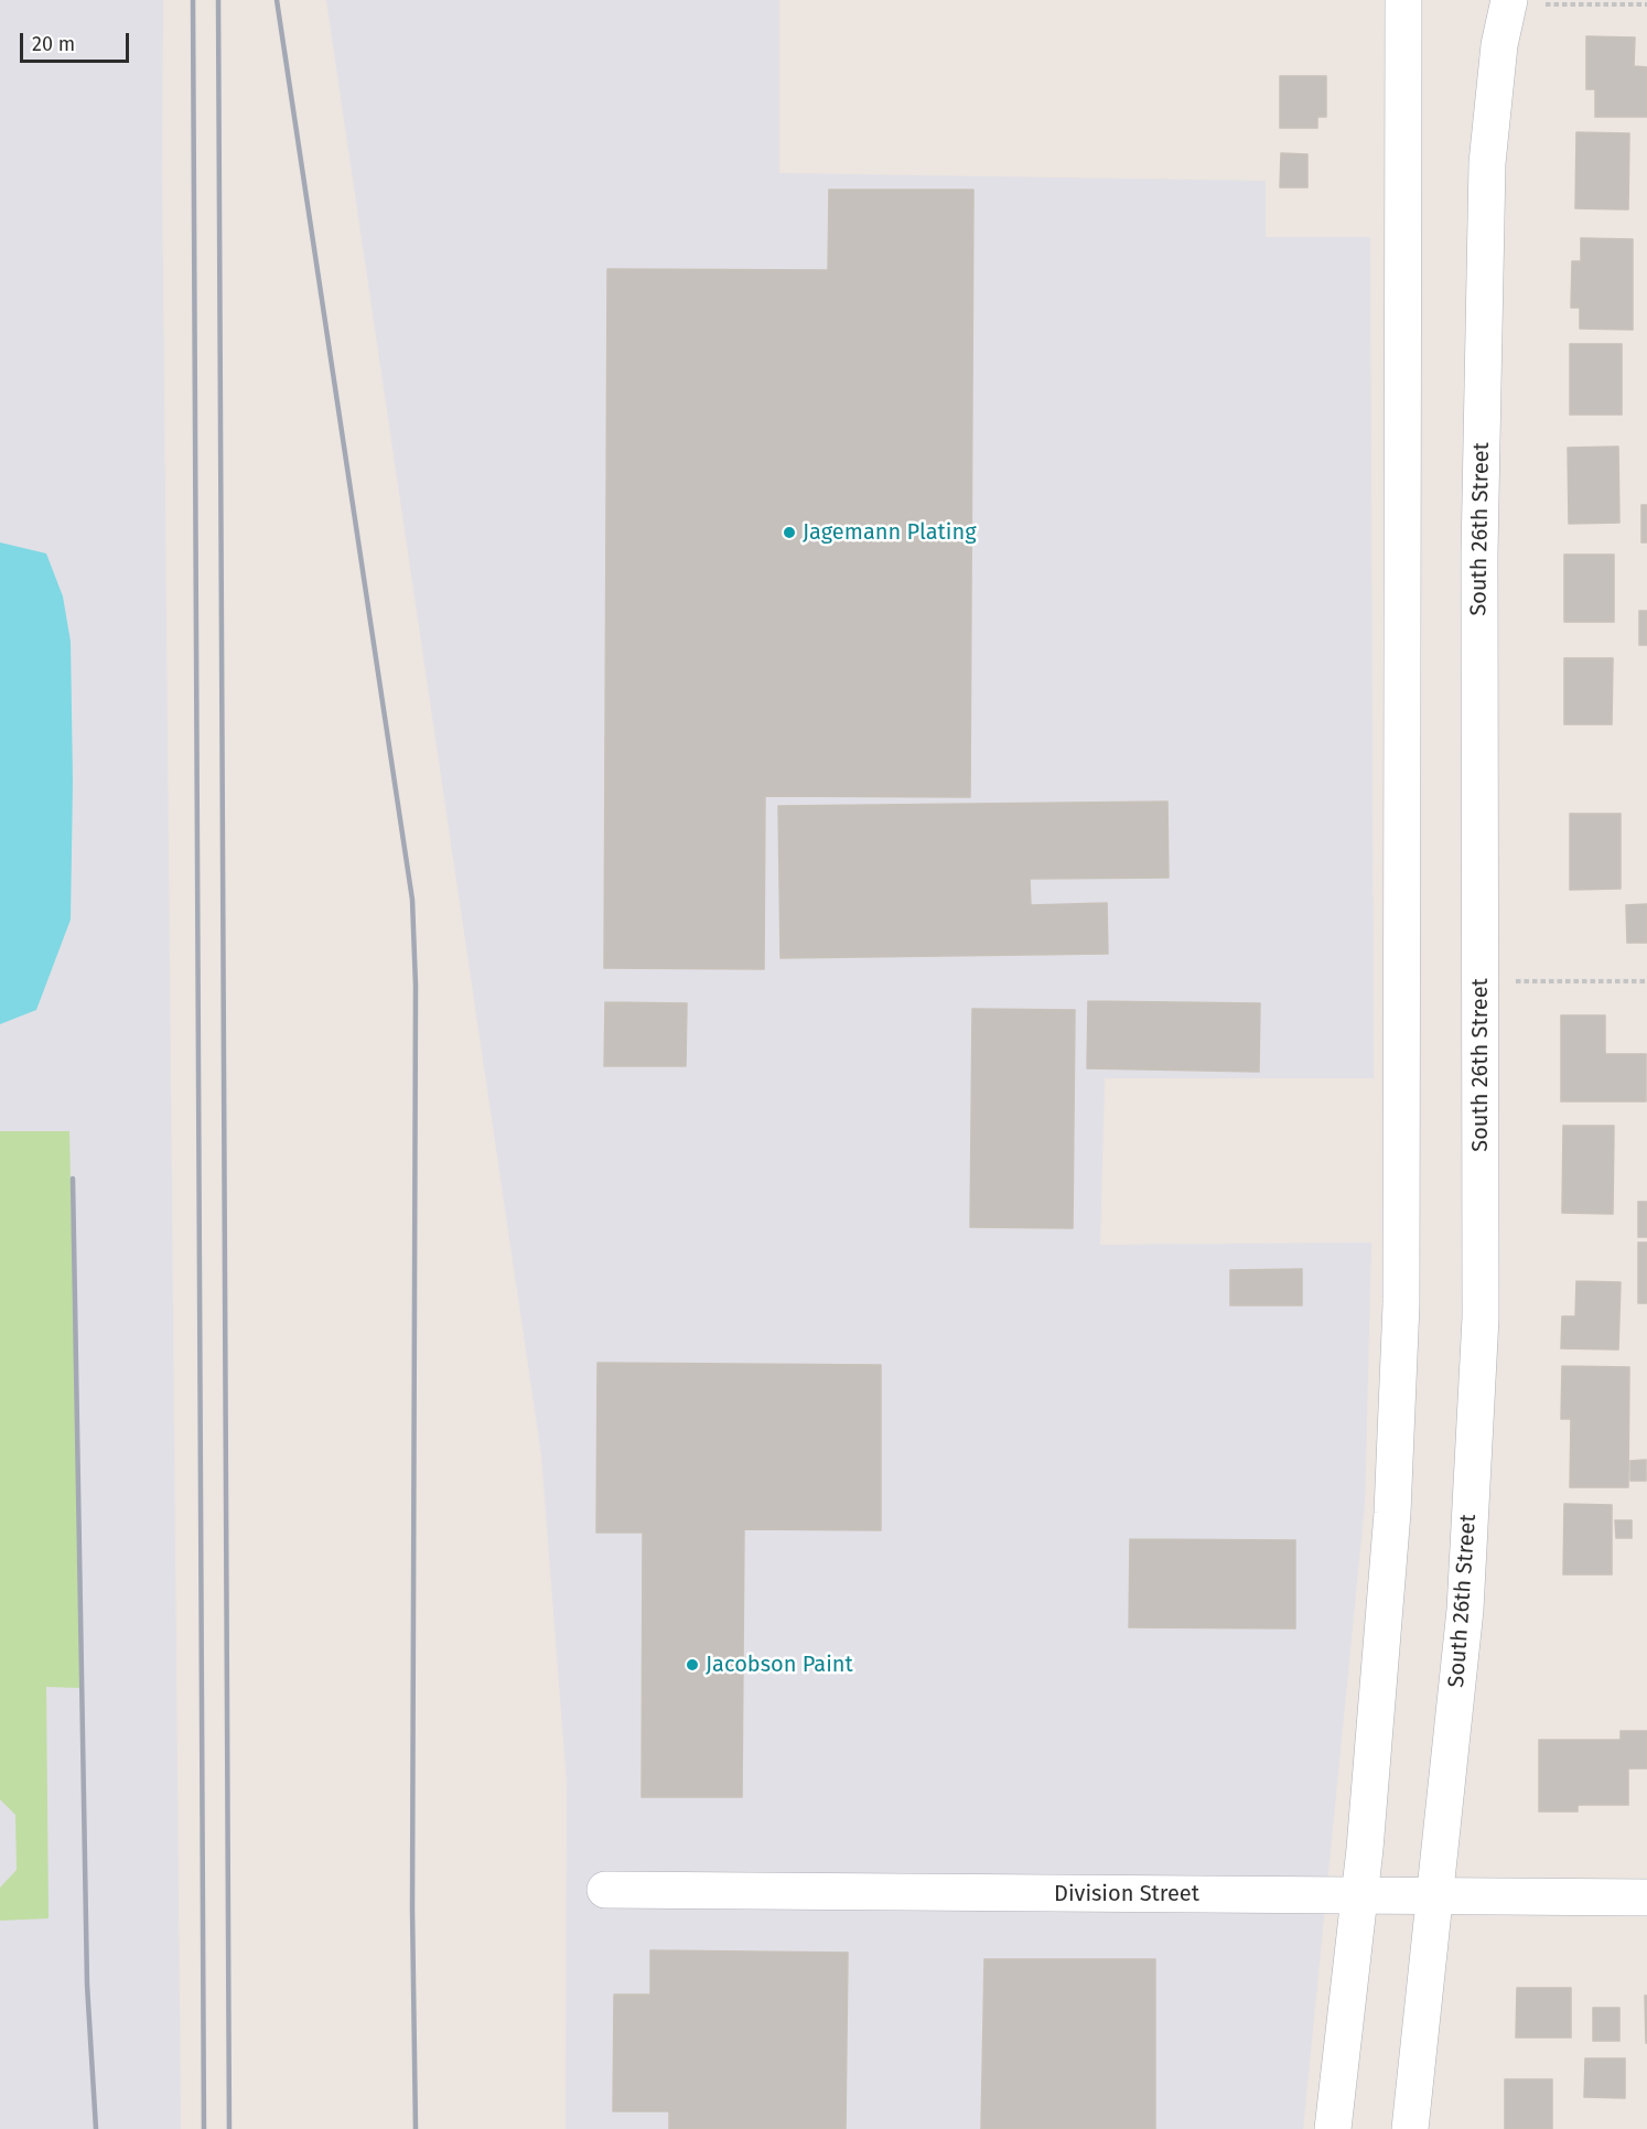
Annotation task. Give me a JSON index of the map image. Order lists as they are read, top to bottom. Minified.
{"streets":{"street":["South 26th Street","Division Street"]},"crossings":[["South 26th Street","Division Street"]],"places":["Jagemann Plating","Jacobson Paint"],"scale_bar":"20 m"}
